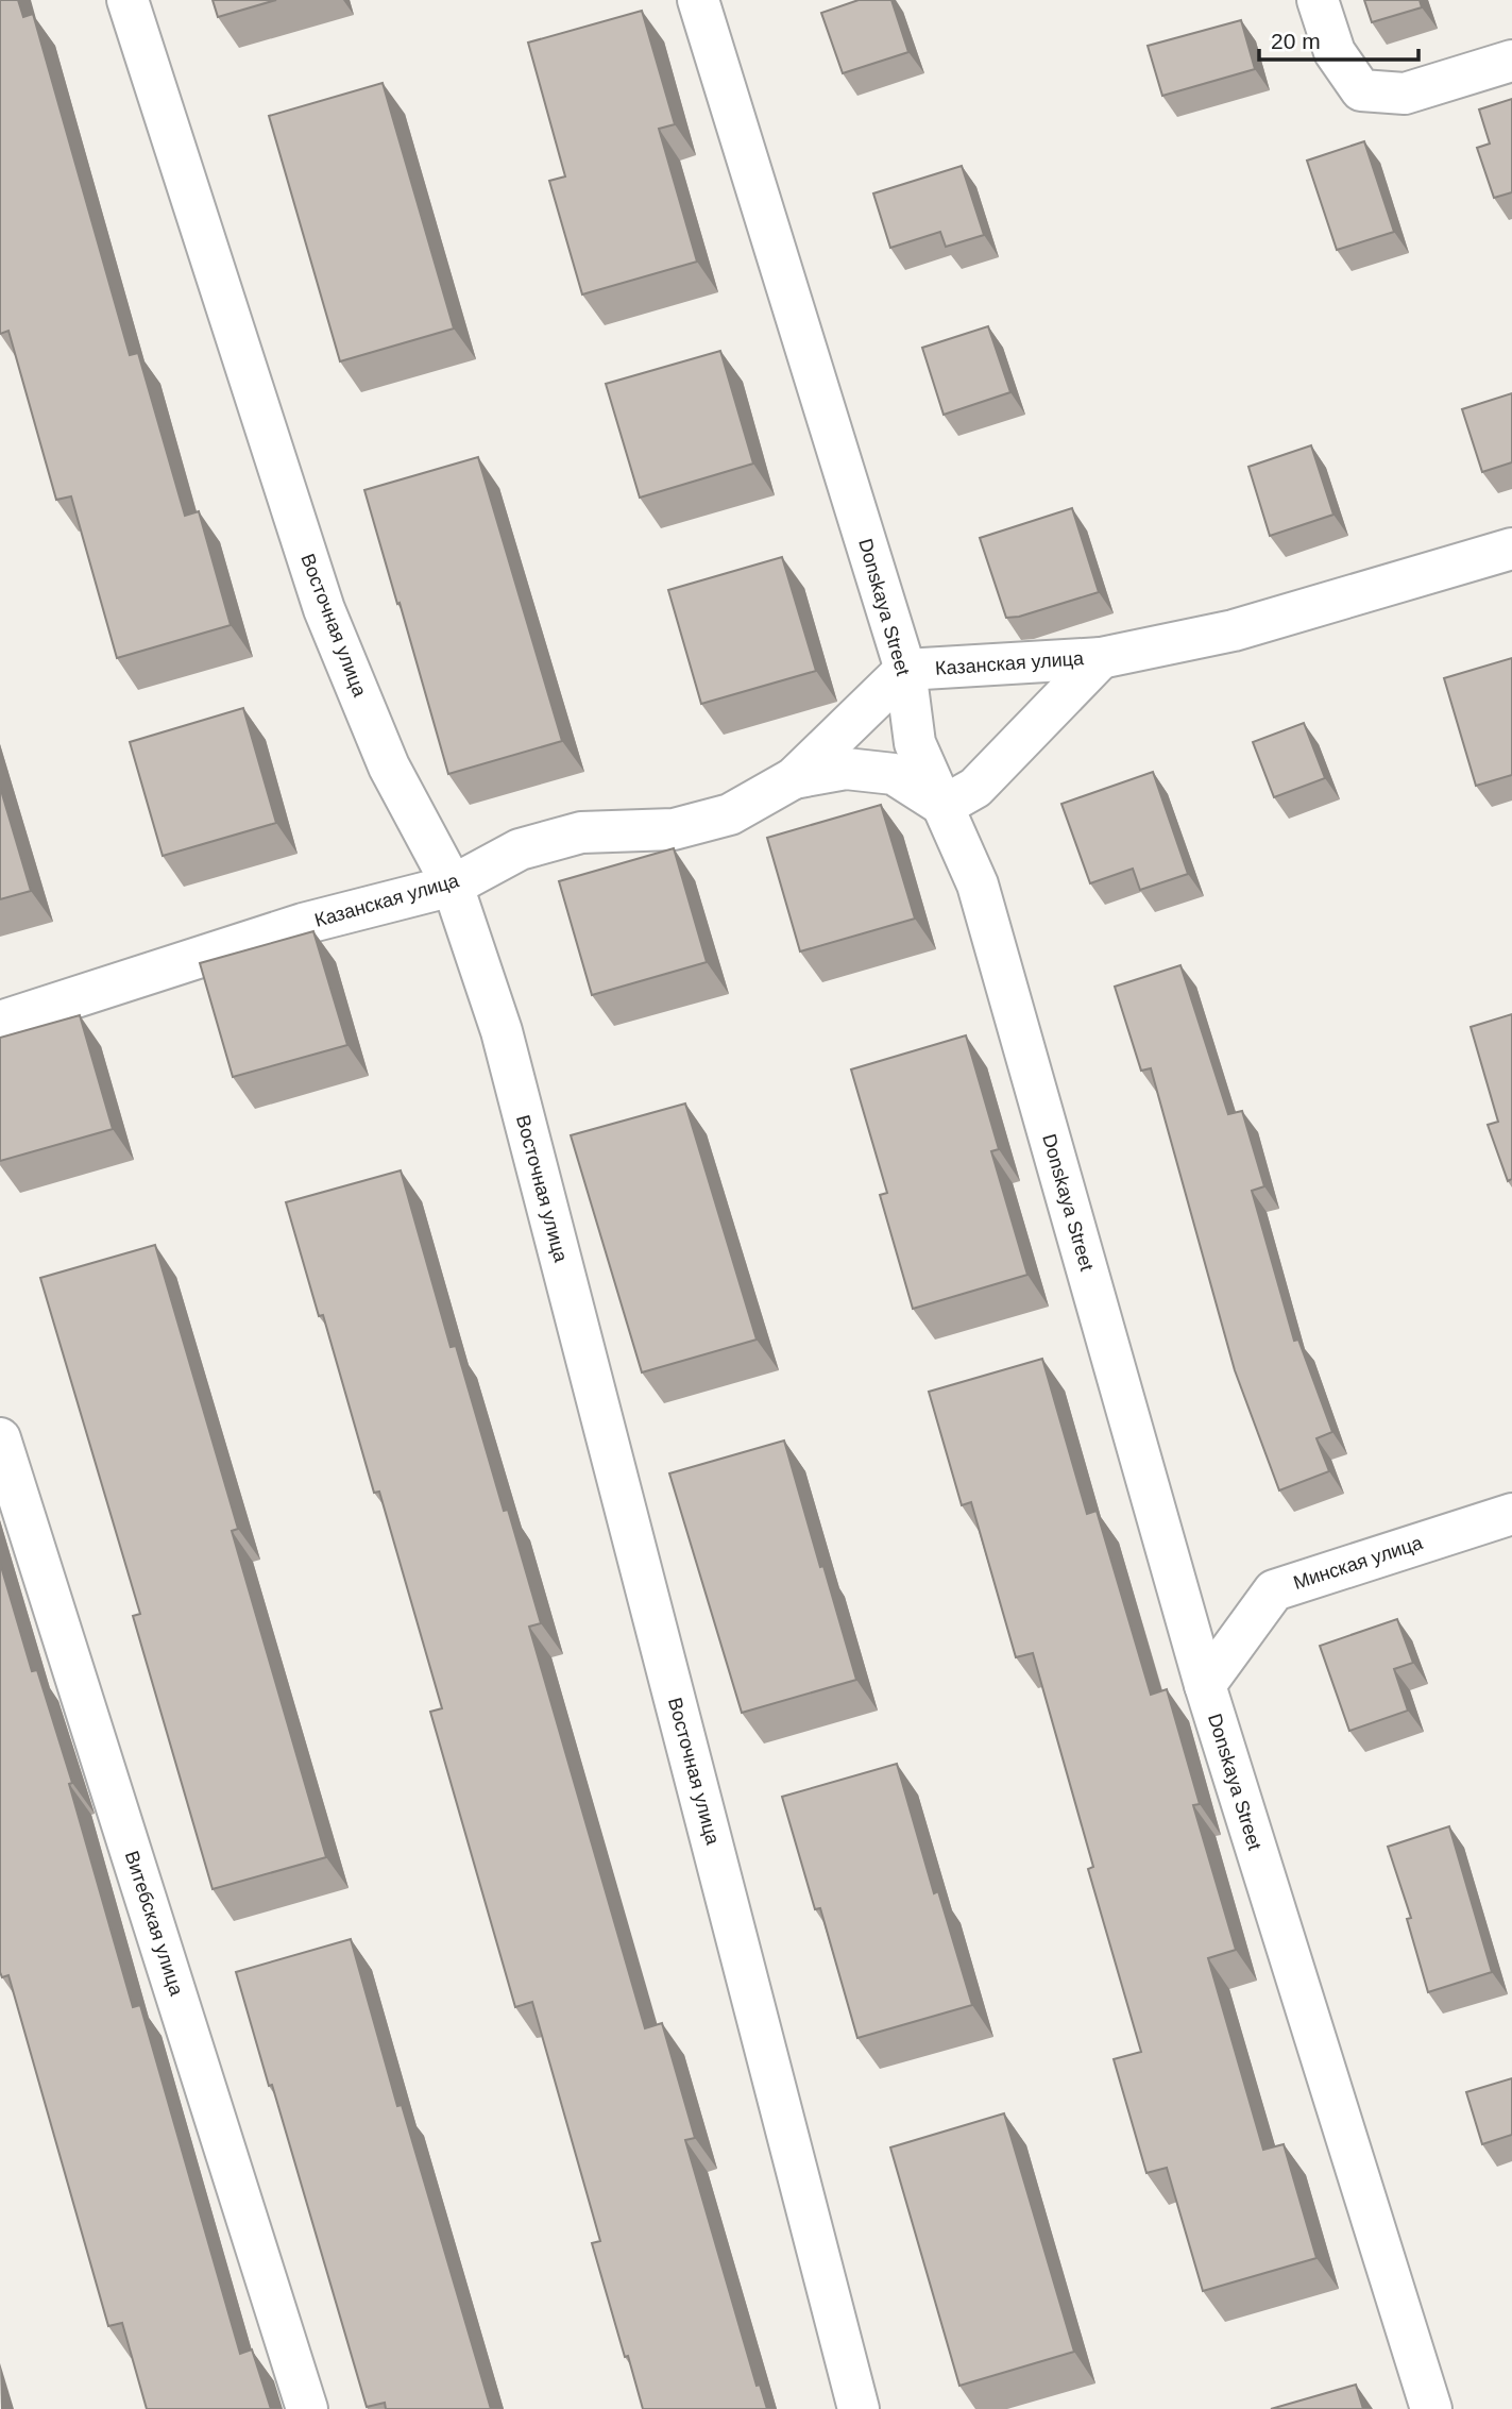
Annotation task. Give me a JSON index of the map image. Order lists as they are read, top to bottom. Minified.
{"streets":{"street":["Donskaya Street","Восточная улица","Казанская улица","Минская улица","Витебская улица"]},"crossings":[["Donskaya Street","Казанская улица"],["Donskaya Street","Минская улица"],["Восточная улица","Казанская улица"]],"scale_bar":"20 m"}
